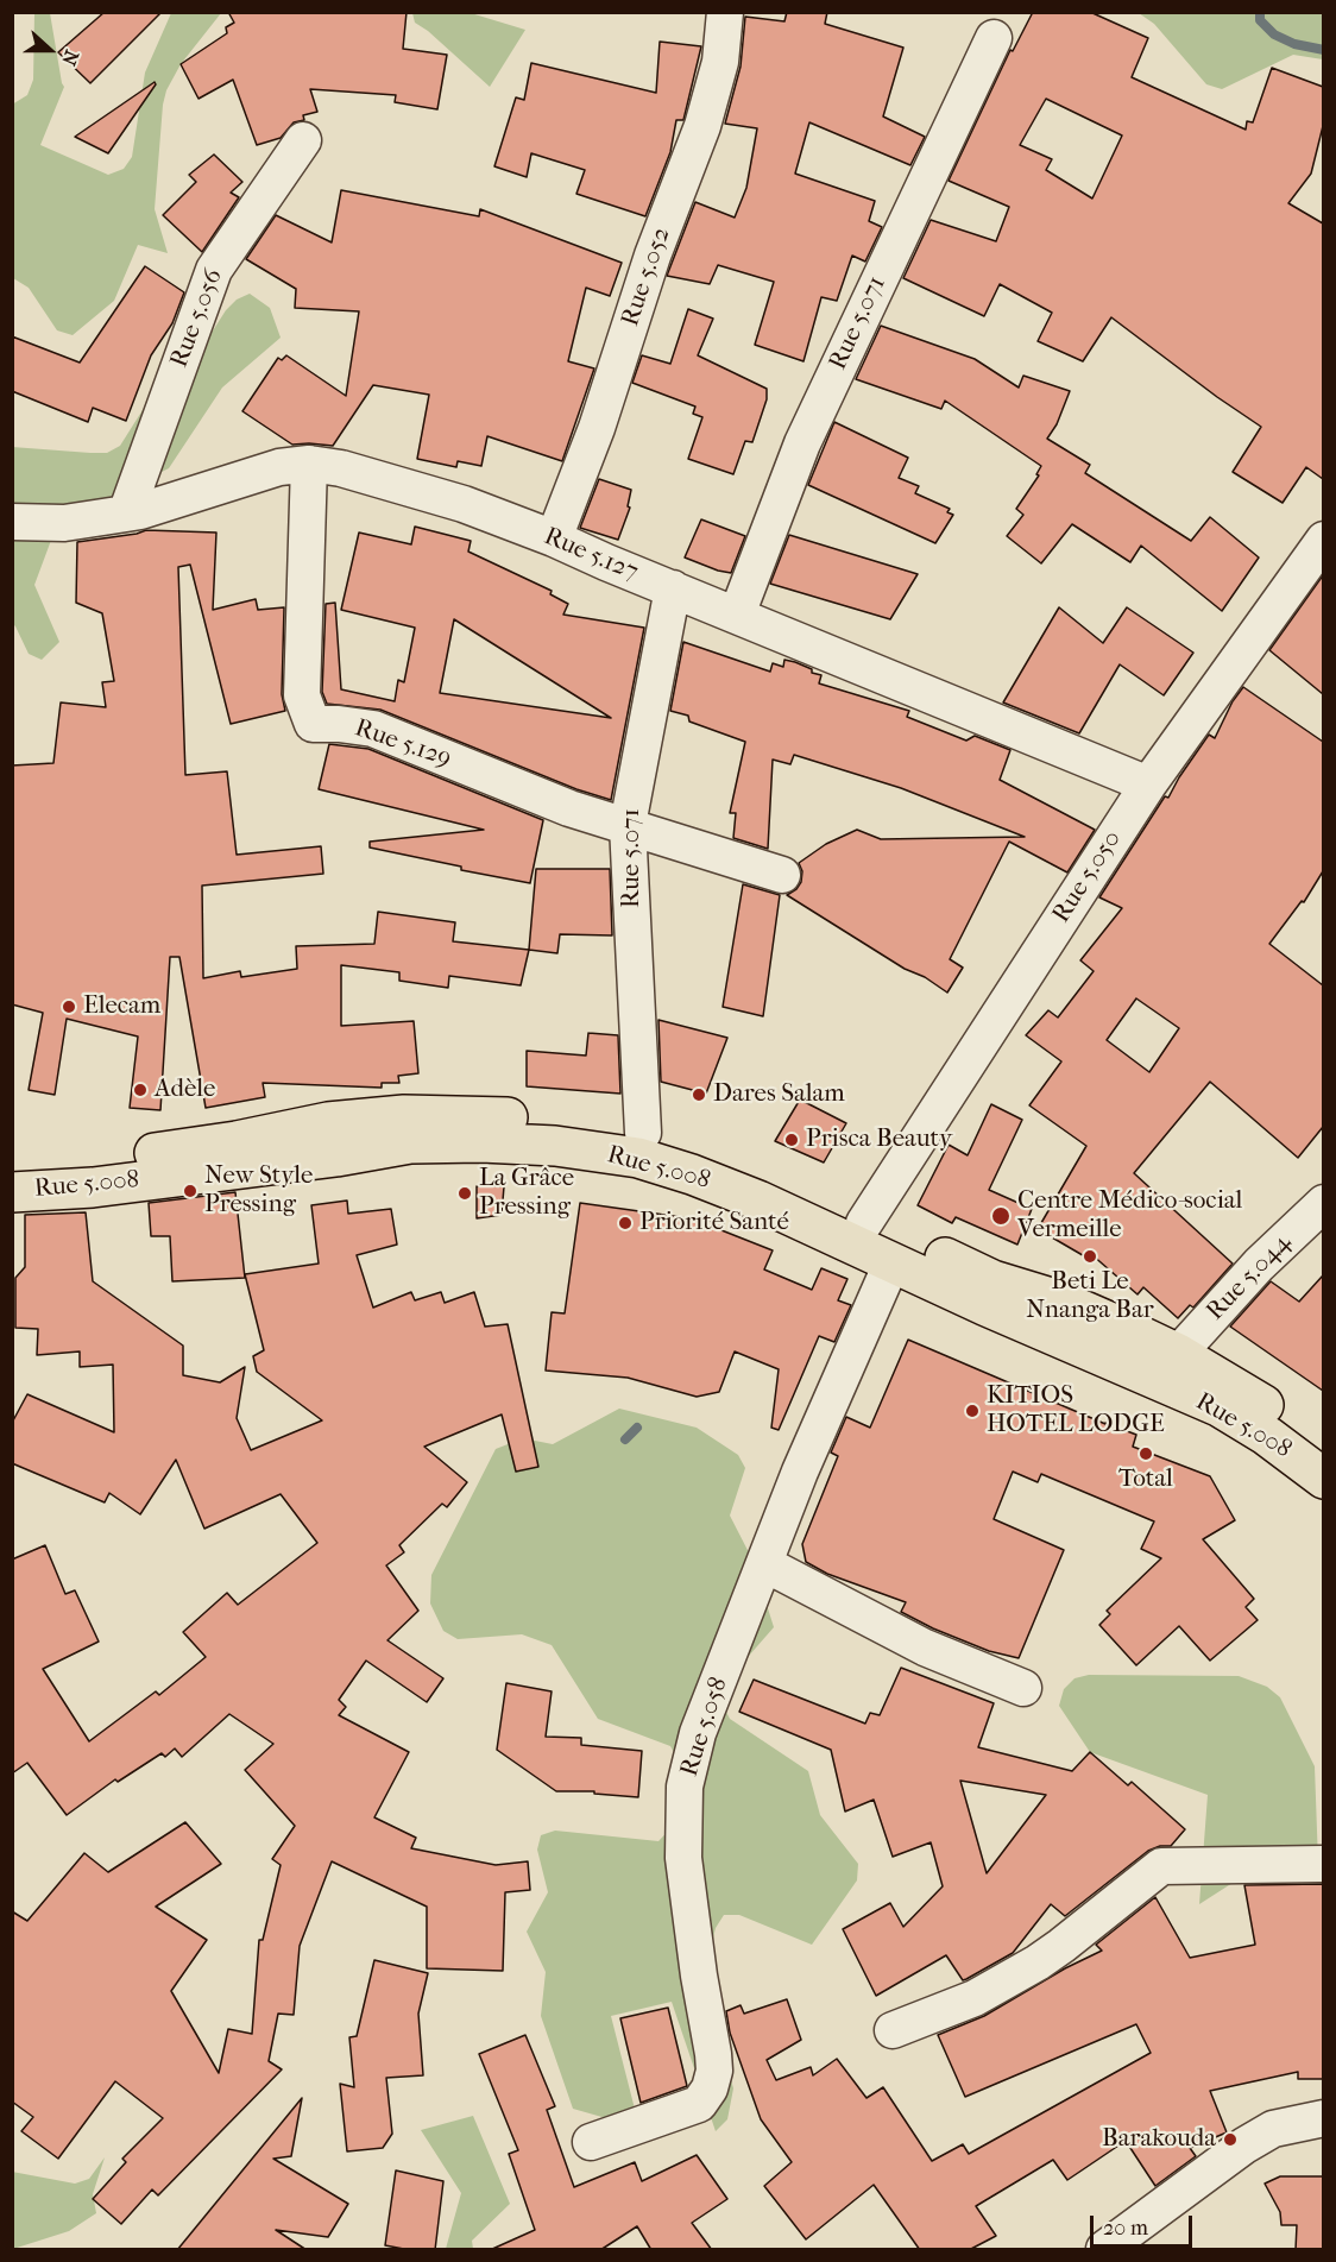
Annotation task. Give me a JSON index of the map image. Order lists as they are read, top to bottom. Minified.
{"streets":{"main road":["Rue 5.008"],"street":["Rue 5.052","Rue 5.056","Rue 5.071","Rue 5.127","Rue 5.129","Rue 5.050","Rue 5.044","Rue 5.058"]},"crossings":[["Rue 5.052","Rue 5.127"],["Rue 5.056","Rue 5.127"],["Rue 5.071","Rue 5.127"],["Rue 5.071","Rue 5.129"],["Rue 5.071","Rue 5.008"],["Rue 5.127","Rue 5.129"],["Rue 5.127","Rue 5.050"],["Rue 5.050","Rue 5.008"],["Rue 5.008","Rue 5.044"],["Rue 5.008","Rue 5.058"]],"places":["Elecam","Adèle","Dares Salam","Prisca Beauty","New Style Pressing","La Grâce Pressing","Centre Médico-social Vermeille","Priorité Santé","Beti Le Nnanga Bar","KITIOS HOTEL LODGE","Total","Barakouda"],"scale_bar":"20 m","north":"right"}
